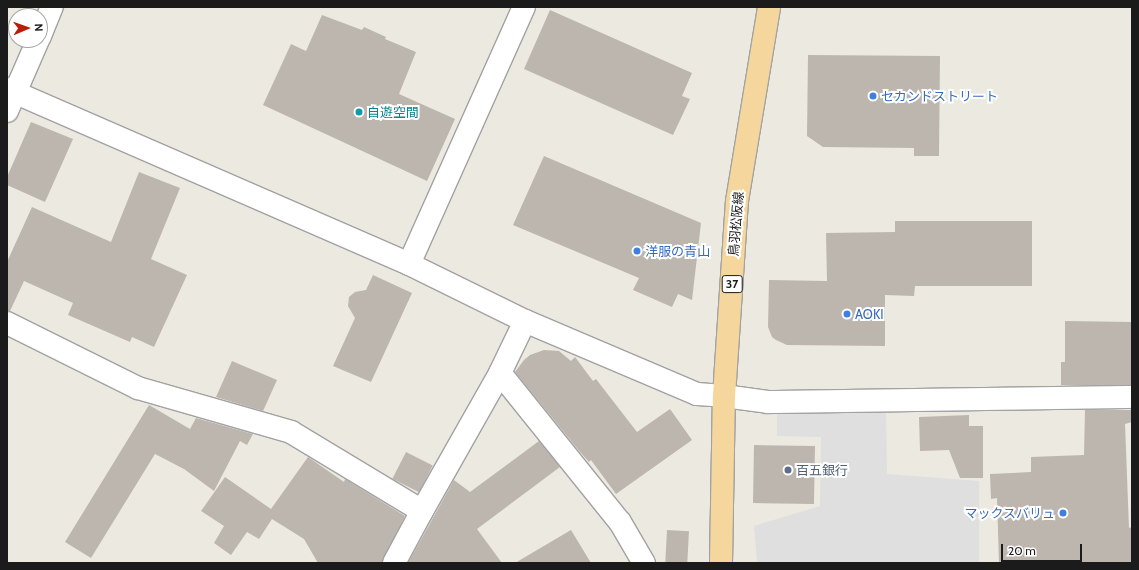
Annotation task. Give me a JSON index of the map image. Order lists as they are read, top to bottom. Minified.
{"streets":{"main road":["鳥羽松阪線","37"]},"places":["セカンドストリート","自遊空間","洋服の青山","AOKI","百五銀行","マックスバリュ"],"scale_bar":"20 m","north":"right"}
